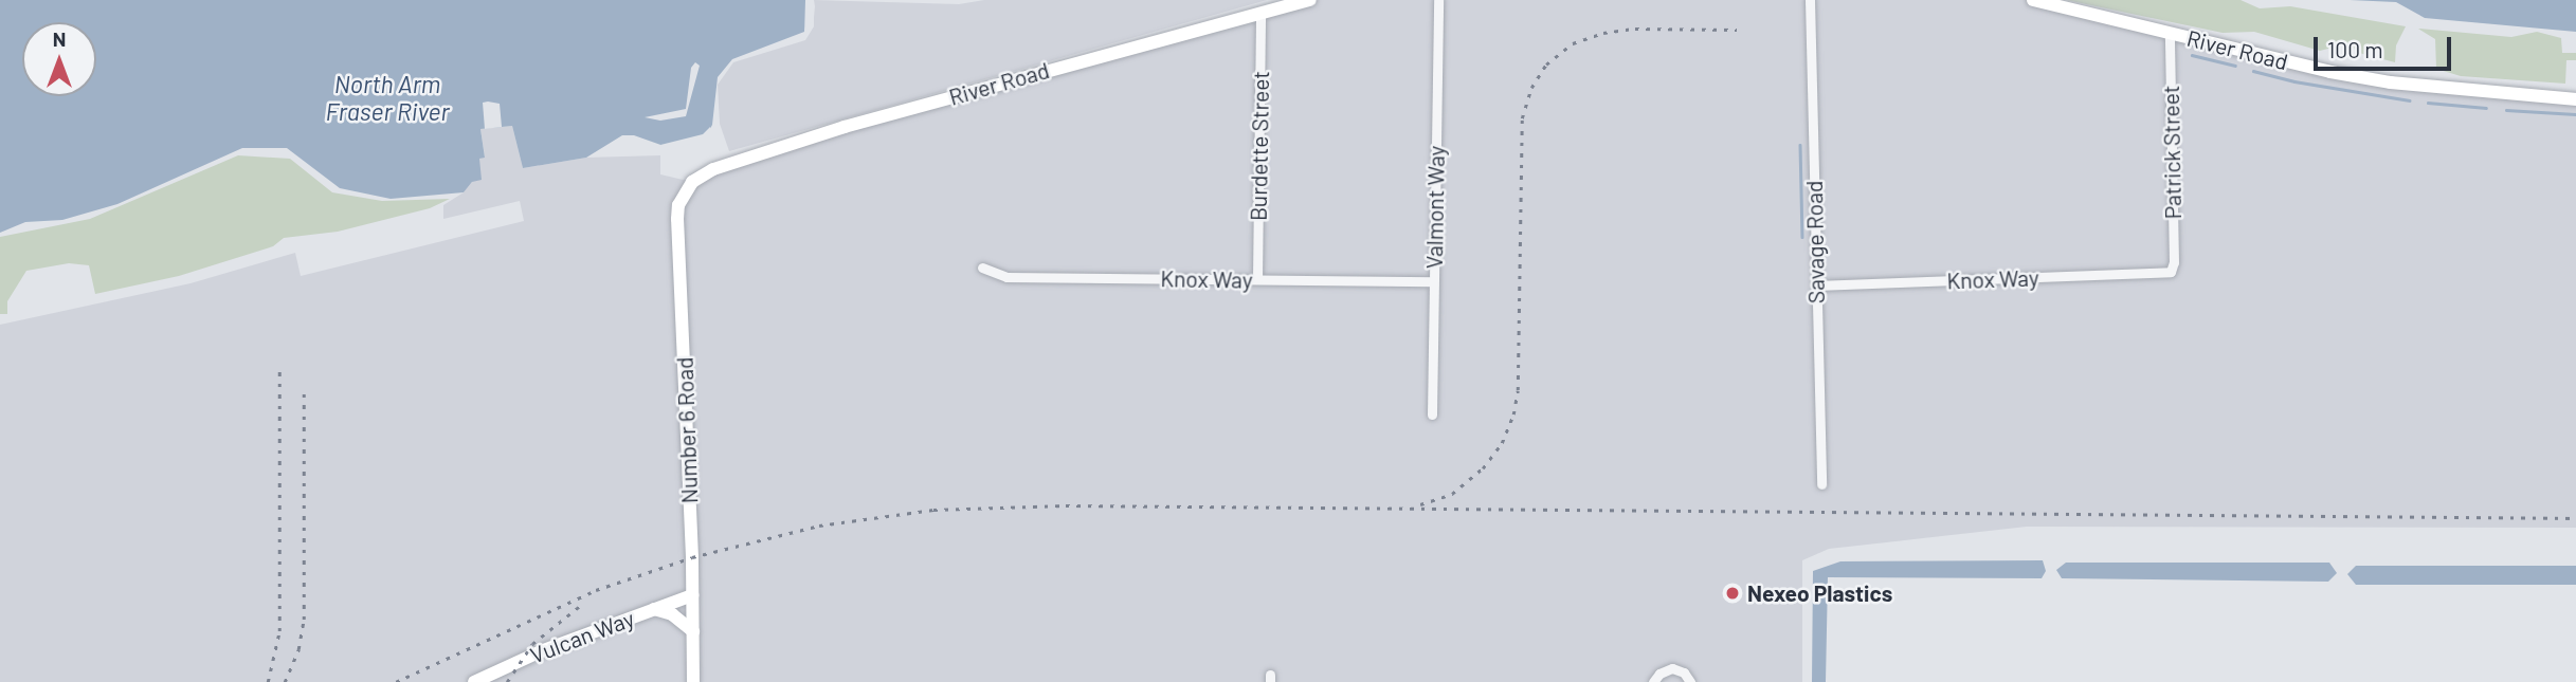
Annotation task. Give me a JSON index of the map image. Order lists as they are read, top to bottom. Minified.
{"streets":{"street":["River Road","Burdette Street","Patrick Street","Valmont Way","Savage Road","Knox Way","Number 6 Road","Vulcan Way"]},"crossings":[["River Road","Burdette Street"],["River Road","Patrick Street"],["River Road","Number 6 Road"],["Burdette Street","Knox Way"],["Patrick Street","Knox Way"],["Valmont Way","Knox Way"],["Savage Road","Knox Way"],["Number 6 Road","Vulcan Way"]],"water":["North Arm Fraser River"],"places":["Nexeo Plastics"],"scale_bar":"100 m","north":"top"}
